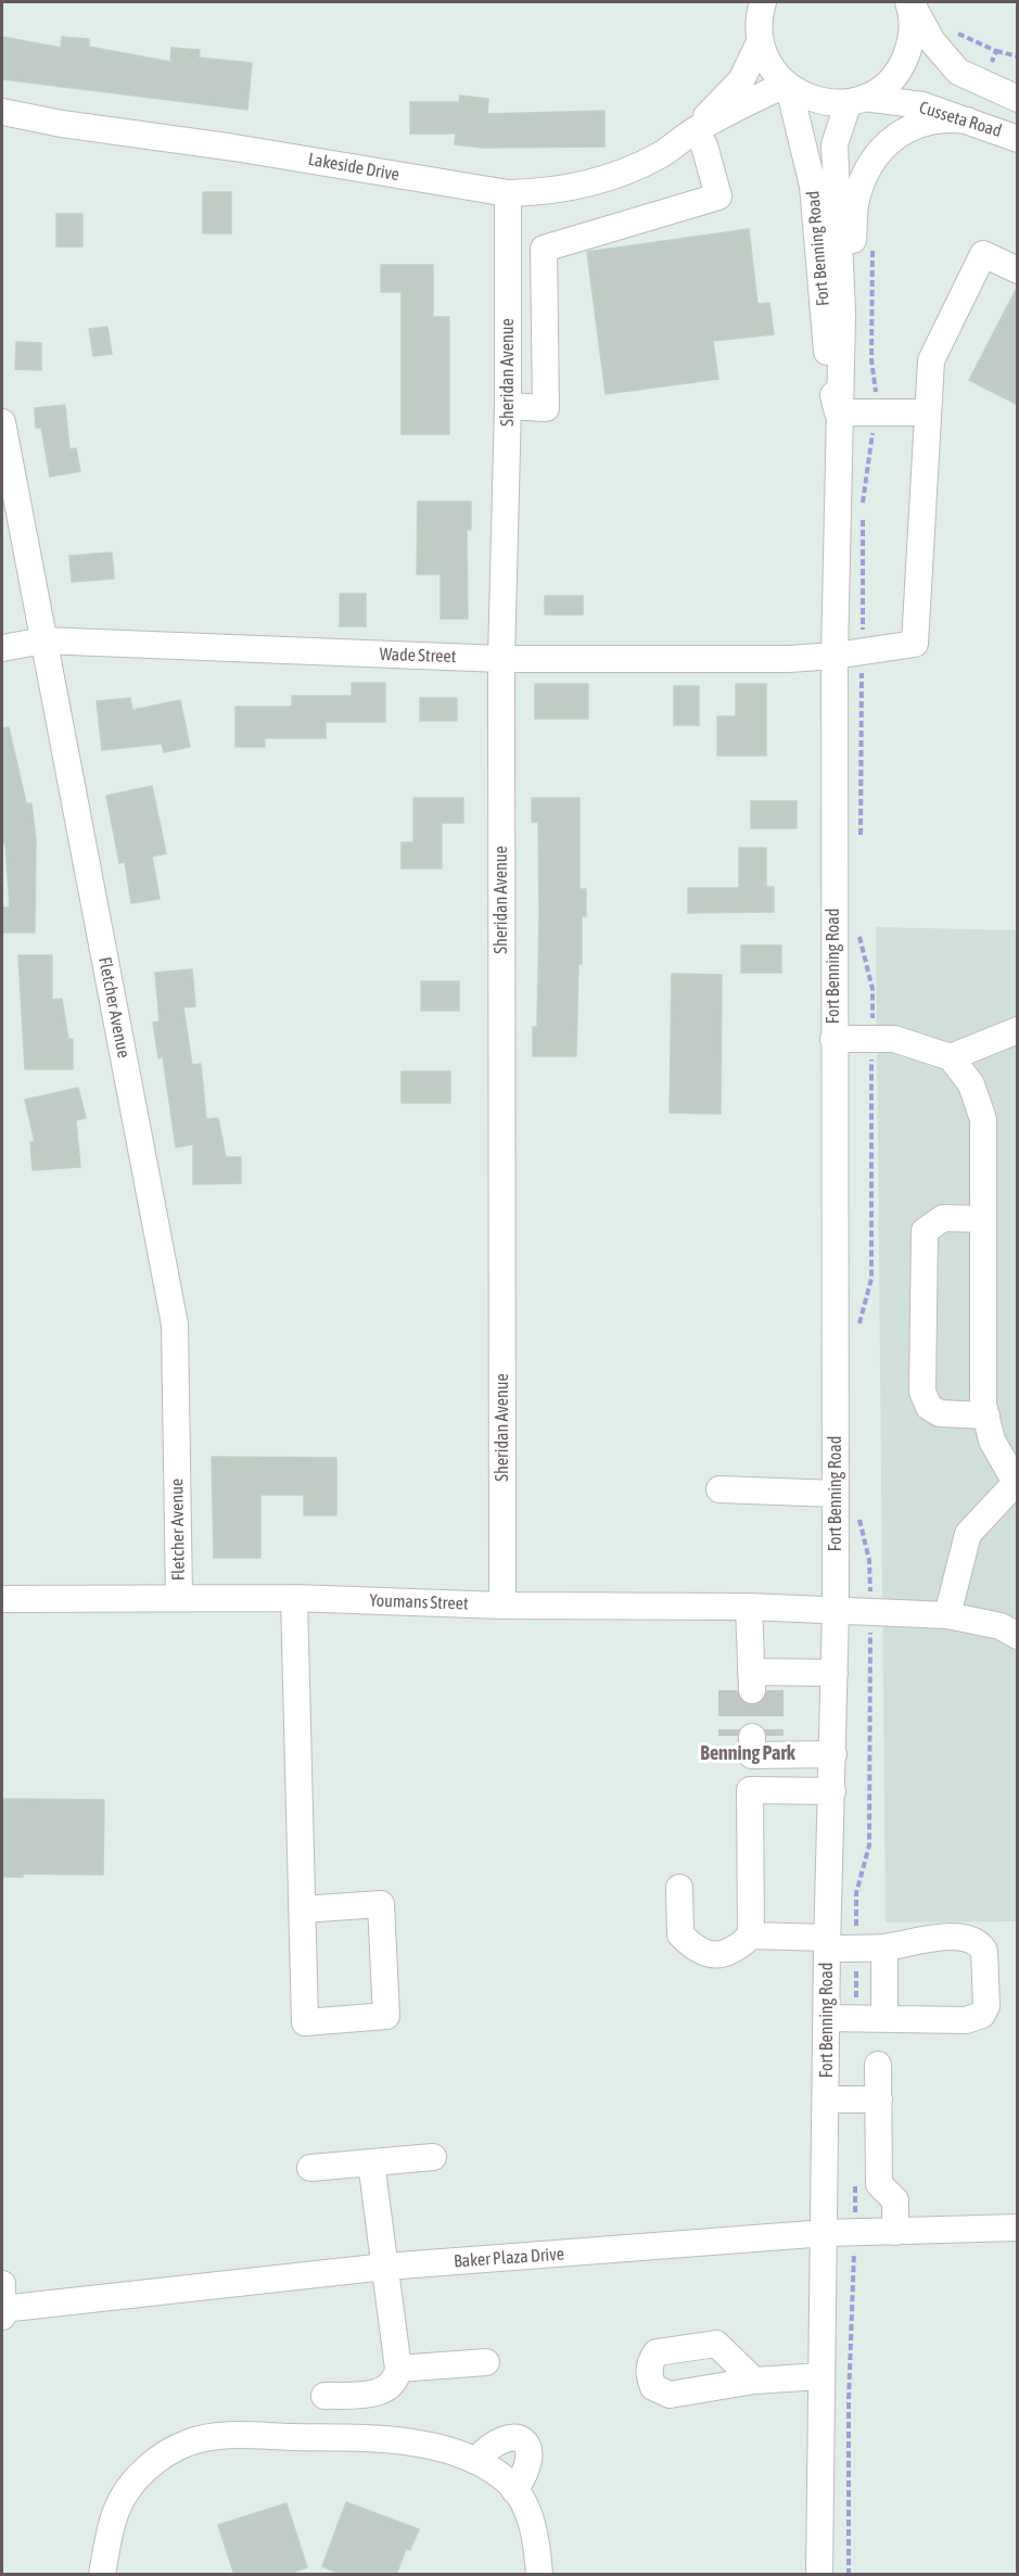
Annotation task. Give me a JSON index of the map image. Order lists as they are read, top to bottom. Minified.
{"streets":{"street":["Cusseta Road","Lakeside Drive","Fort Benning Road","Sheridan Avenue","Wade Street","Fletcher Avenue","Youmans Street","Baker Plaza Drive"]},"crossings":[["Cusseta Road","Lakeside Drive"],["Cusseta Road","Fort Benning Road"],["Lakeside Drive","Fort Benning Road"],["Lakeside Drive","Sheridan Avenue"],["Fort Benning Road","Wade Street"],["Fort Benning Road","Youmans Street"],["Fort Benning Road","Baker Plaza Drive"],["Sheridan Avenue","Wade Street"],["Sheridan Avenue","Youmans Street"],["Wade Street","Fletcher Avenue"],["Fletcher Avenue","Youmans Street"]],"districts":["Benning Park"]}
